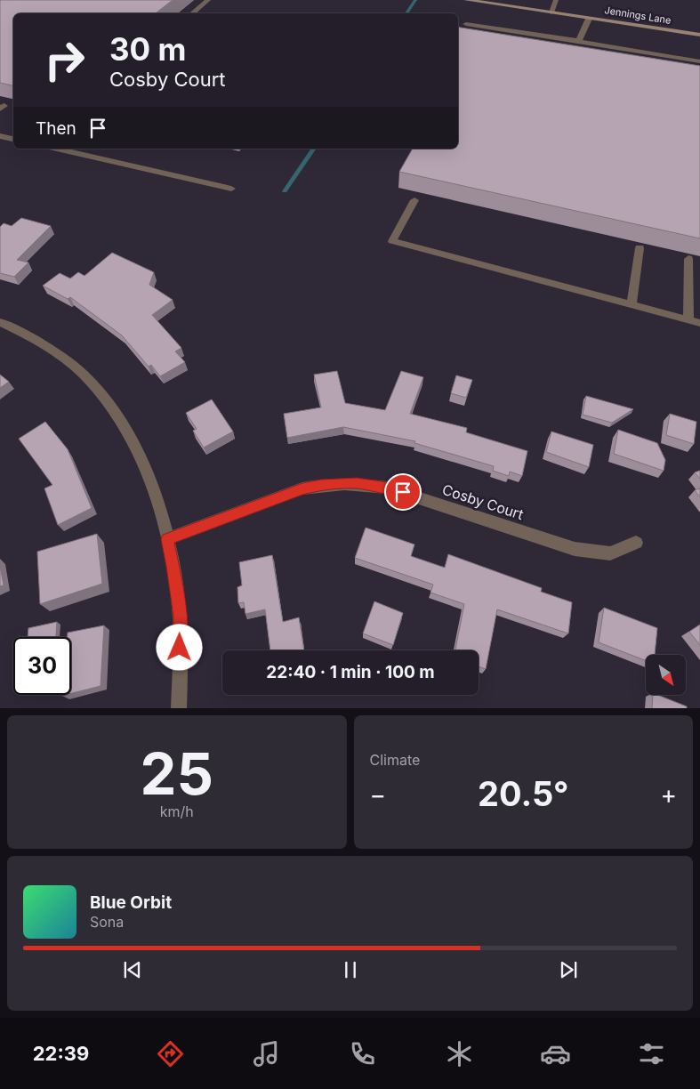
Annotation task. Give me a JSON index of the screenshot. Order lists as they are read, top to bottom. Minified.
{"streets":{"street":["Jennings Lane","Cosby Court"]},"north":"bottom right","page":{"turn":["30 m","Cosby Court"],"then":"Then","limit":"30","trip":"22:40 · 1 min · 100 m","tile":[["25","km/h"],"Climate"],"heat":["−","20.5°","+"],"song":["Blue Orbit","Sona"],"tabs":"22:39"}}
